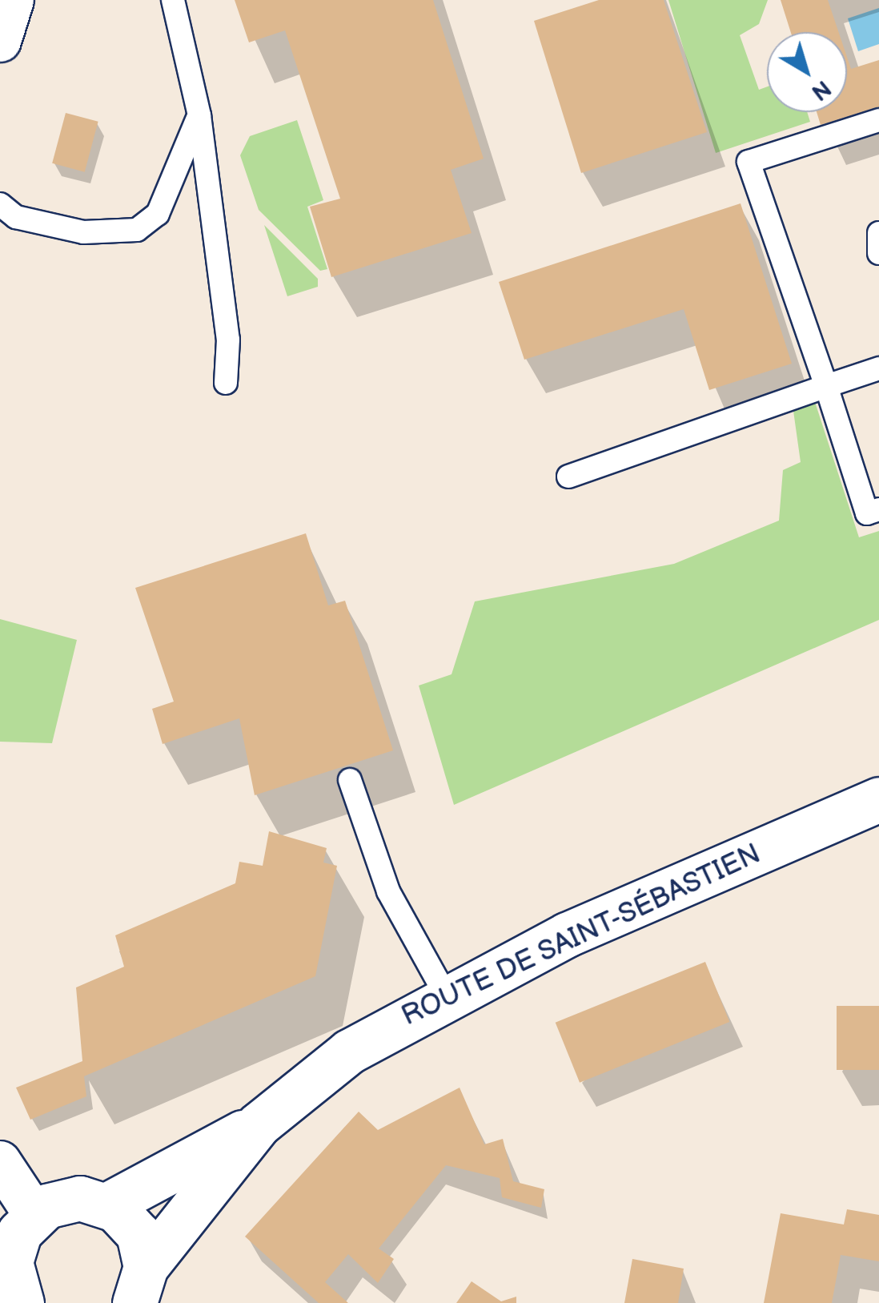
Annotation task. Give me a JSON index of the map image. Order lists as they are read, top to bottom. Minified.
{"streets":{"street":["ROUTE DE SAINT-SÉBASTIEN"]},"north":"bottom right"}
